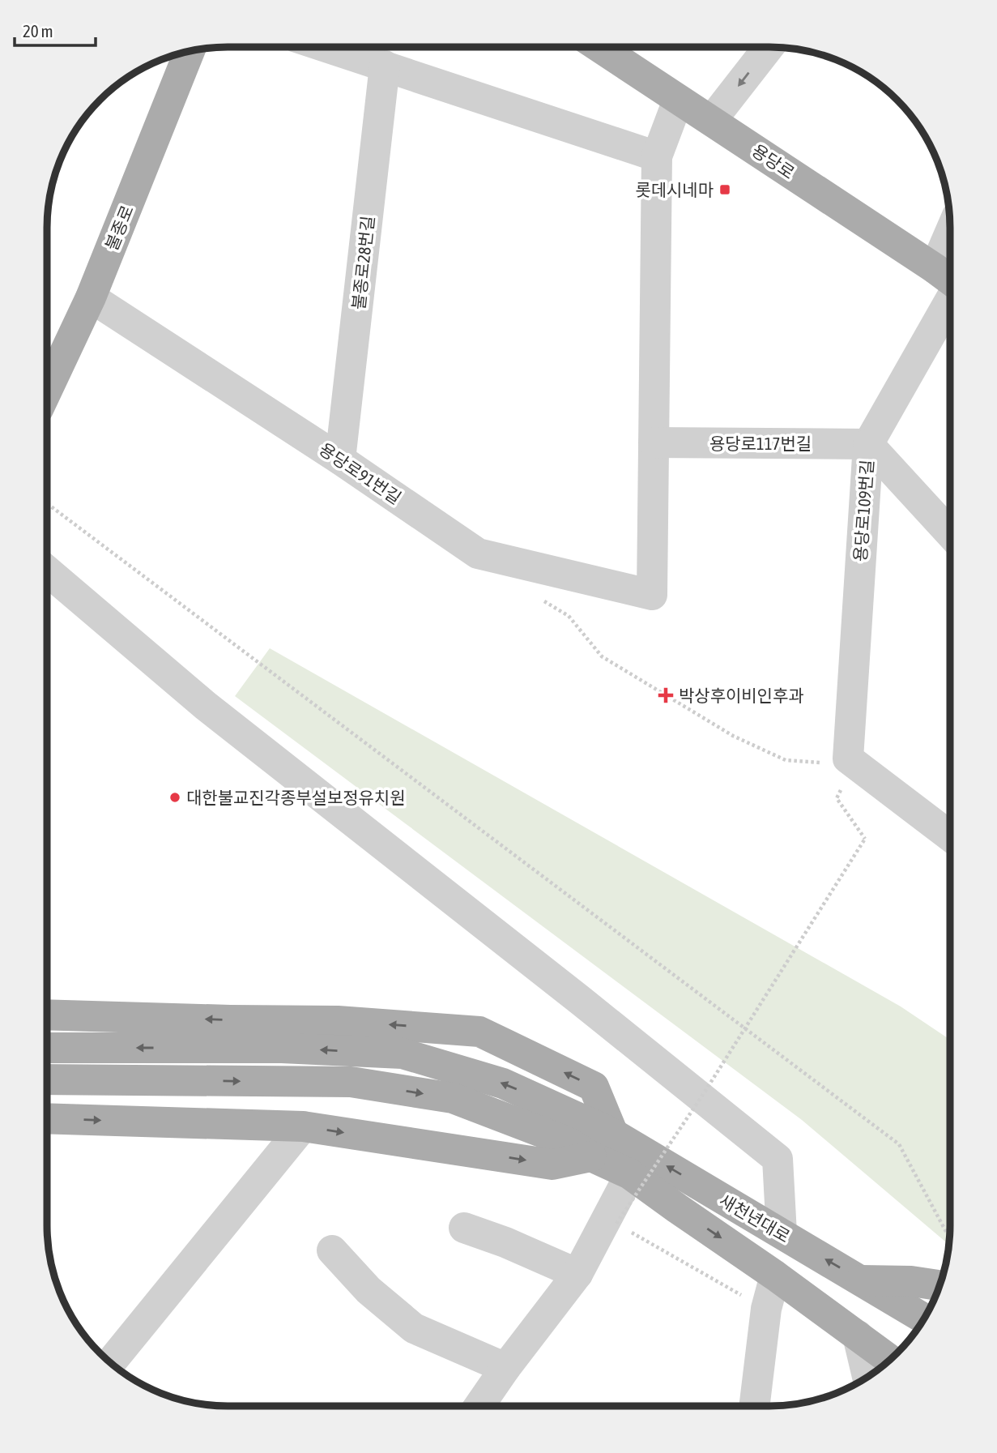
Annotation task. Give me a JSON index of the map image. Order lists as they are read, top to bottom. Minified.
{"streets":{"main road":["용당로","불종로","새천년대로"],"street":["불종로28번길","용당로117번길","용당로91번길","용당로109번길"]},"crossings":[["불종로","용당로91번길"],["불종로28번길","용당로91번길"],["용당로117번길","용당로91번길"],["용당로117번길","용당로109번길"]],"places":{"transit":["롯데시네마"],"health":["박상후이비인후과"],"other":["대한불교진각종부설보정유치원"]},"scale_bar":"20 m"}
